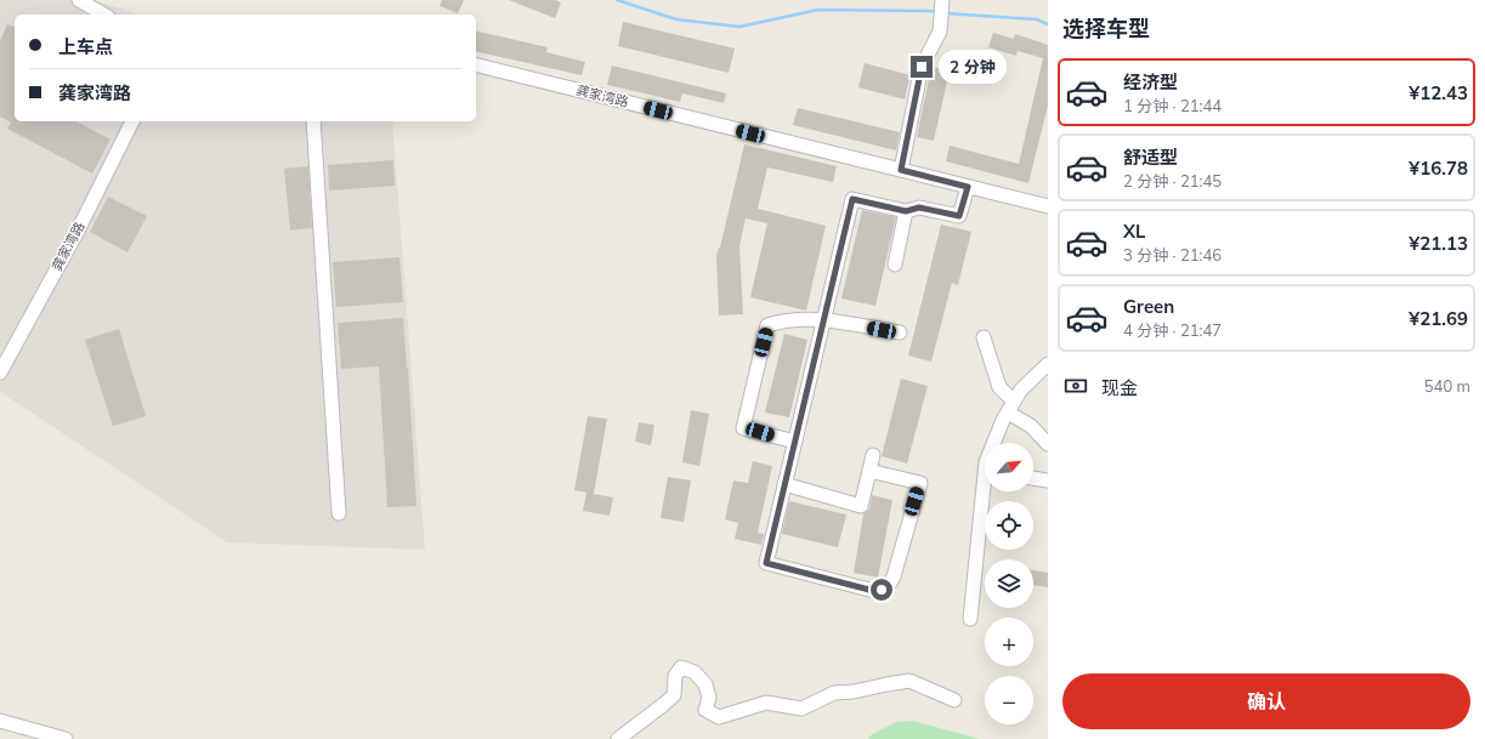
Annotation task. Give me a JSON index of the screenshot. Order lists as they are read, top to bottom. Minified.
{"streets":{"street":["龚家湾路"]},"north":"top right","page":{"heading":"选择车型","banner":["上车点","龚家湾路"],"bubble":"2 分钟","list":[{"name":"经济型","note":"1 分钟 · 21:44","value":"¥12.43"},{"name":"舒适型","note":"2 分钟 · 21:45","value":"¥16.78"},{"name":"XL","note":"3 分钟 · 21:46","value":"¥21.13"},{"name":"Green","note":"4 分钟 · 21:47","value":"¥21.69"}],"pay":["现金","540 m"],"map_buttons":["+","−"],"buttons":"确认"}}
